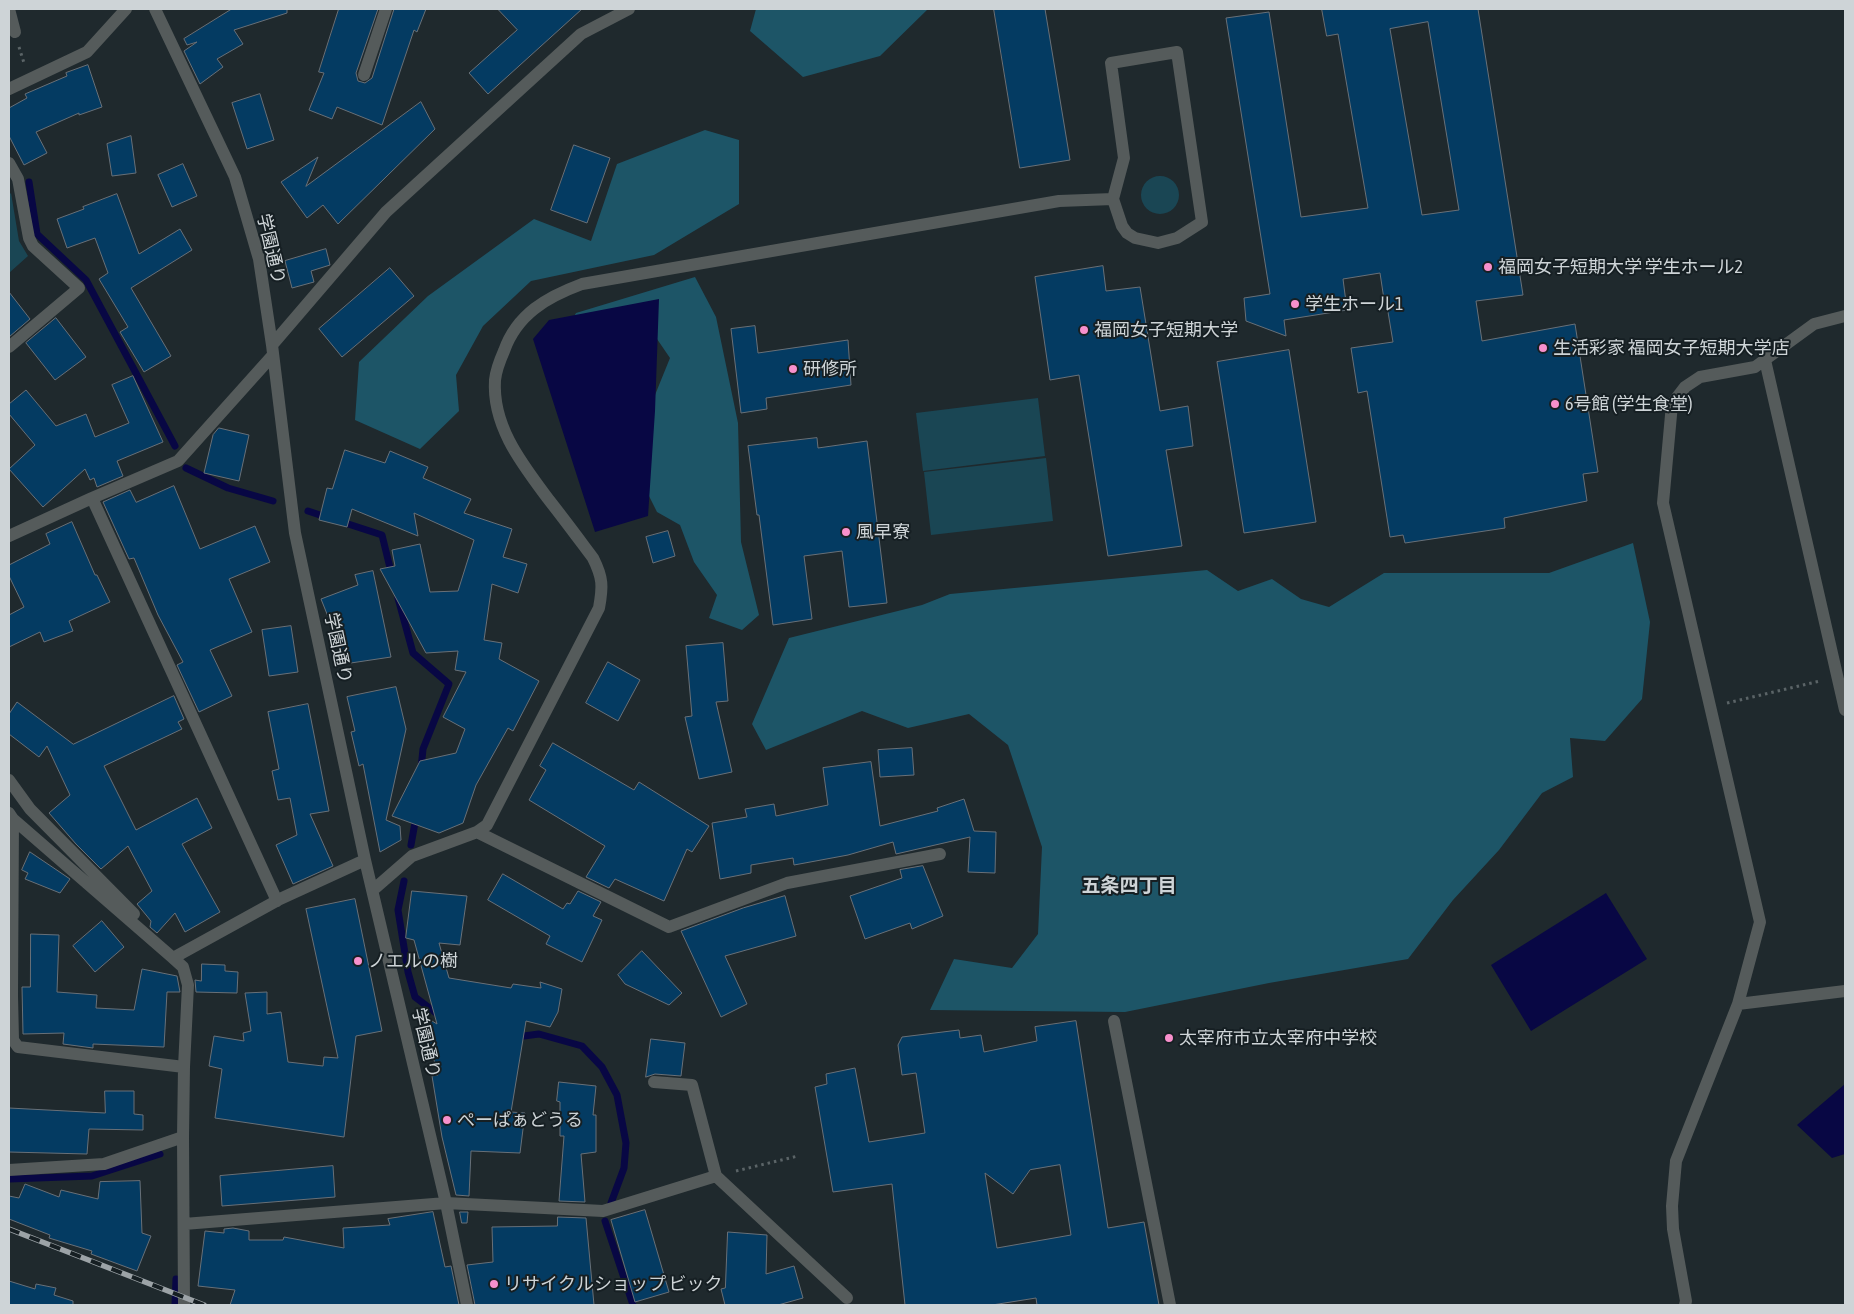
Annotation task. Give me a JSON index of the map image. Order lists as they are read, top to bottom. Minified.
{"streets":{"street":["学園通り"]},"districts":["五条四丁目"],"places":["福岡女子短期大学 学生ホール2","学生ホール1","福岡女子短期大学","生活彩家 福岡女子短期大学店","研修所","6号館 (学生食堂)","風早寮","ノエルの樹","太宰府市立太宰府中学校","ぺーぱぁどうる","リサイクルショップ ビック"]}
